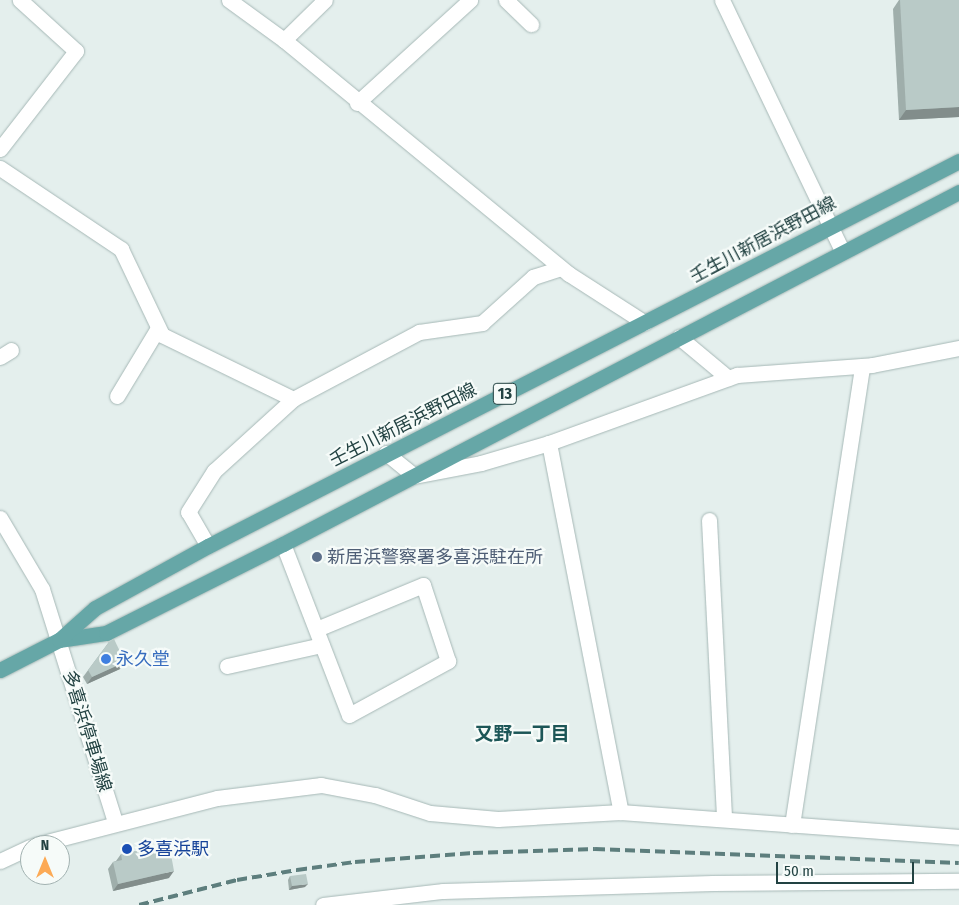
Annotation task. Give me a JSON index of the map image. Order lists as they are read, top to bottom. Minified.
{"streets":{"main road":["壬生川新居浜野田線","13"],"street":["多喜浜停車場線"]},"crossings":[["壬生川新居浜野田線","多喜浜停車場線"]],"districts":["又野一丁目"],"places":["新居浜警察署多喜浜駐在所","永久堂","多喜浜駅"],"scale_bar":"50 m","north":"top"}
